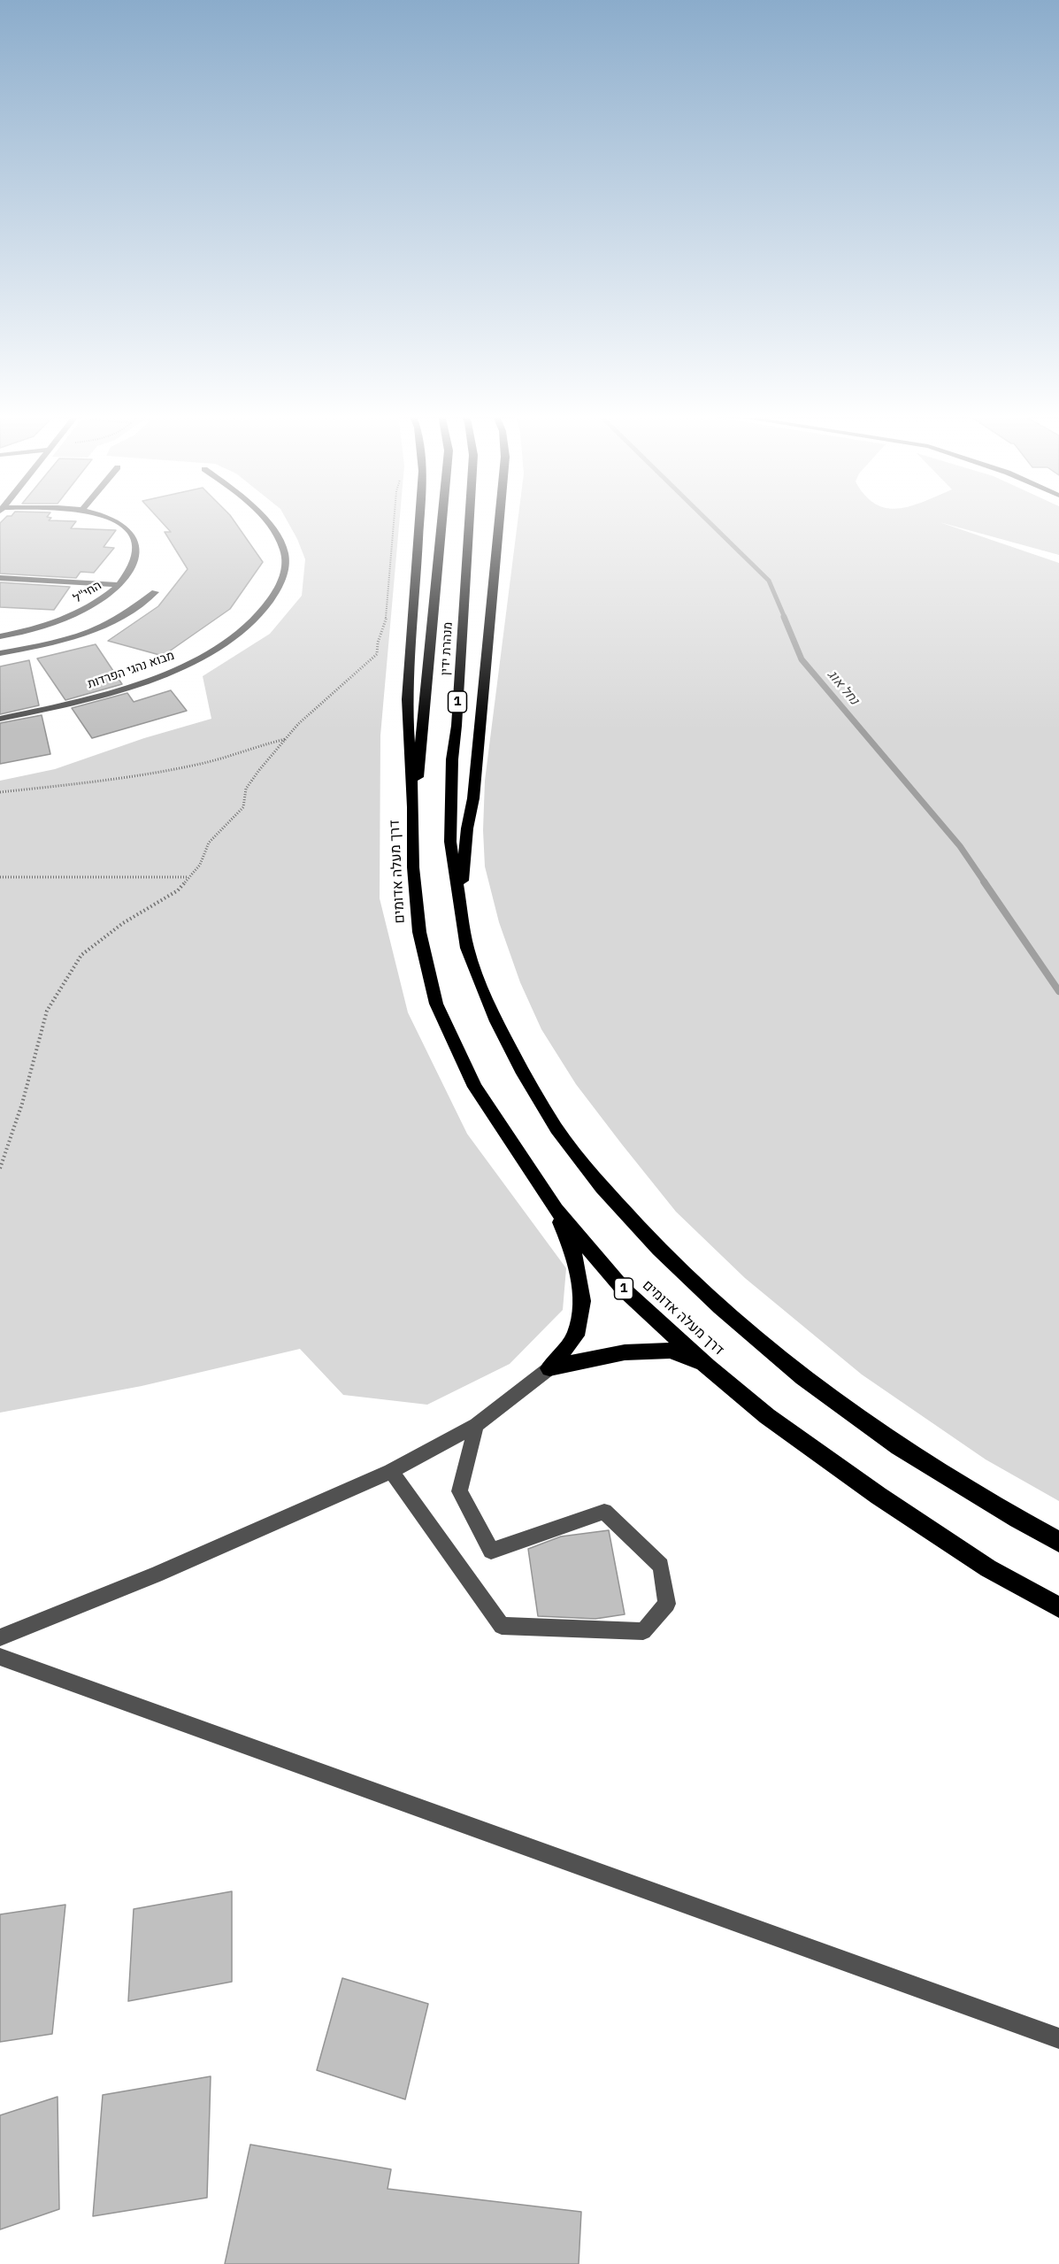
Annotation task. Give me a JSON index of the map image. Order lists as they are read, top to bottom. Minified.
{"streets":{"highway":["מנהרת ידין","1","דרך מעלה אדומים"],"street":["החי\"ל","מבוא נהגי הפרדות"]},"crossings":[["מנהרת ידין","1"],["מנהרת ידין","דרך מעלה אדומים"]],"water":["נחל אוג"]}
